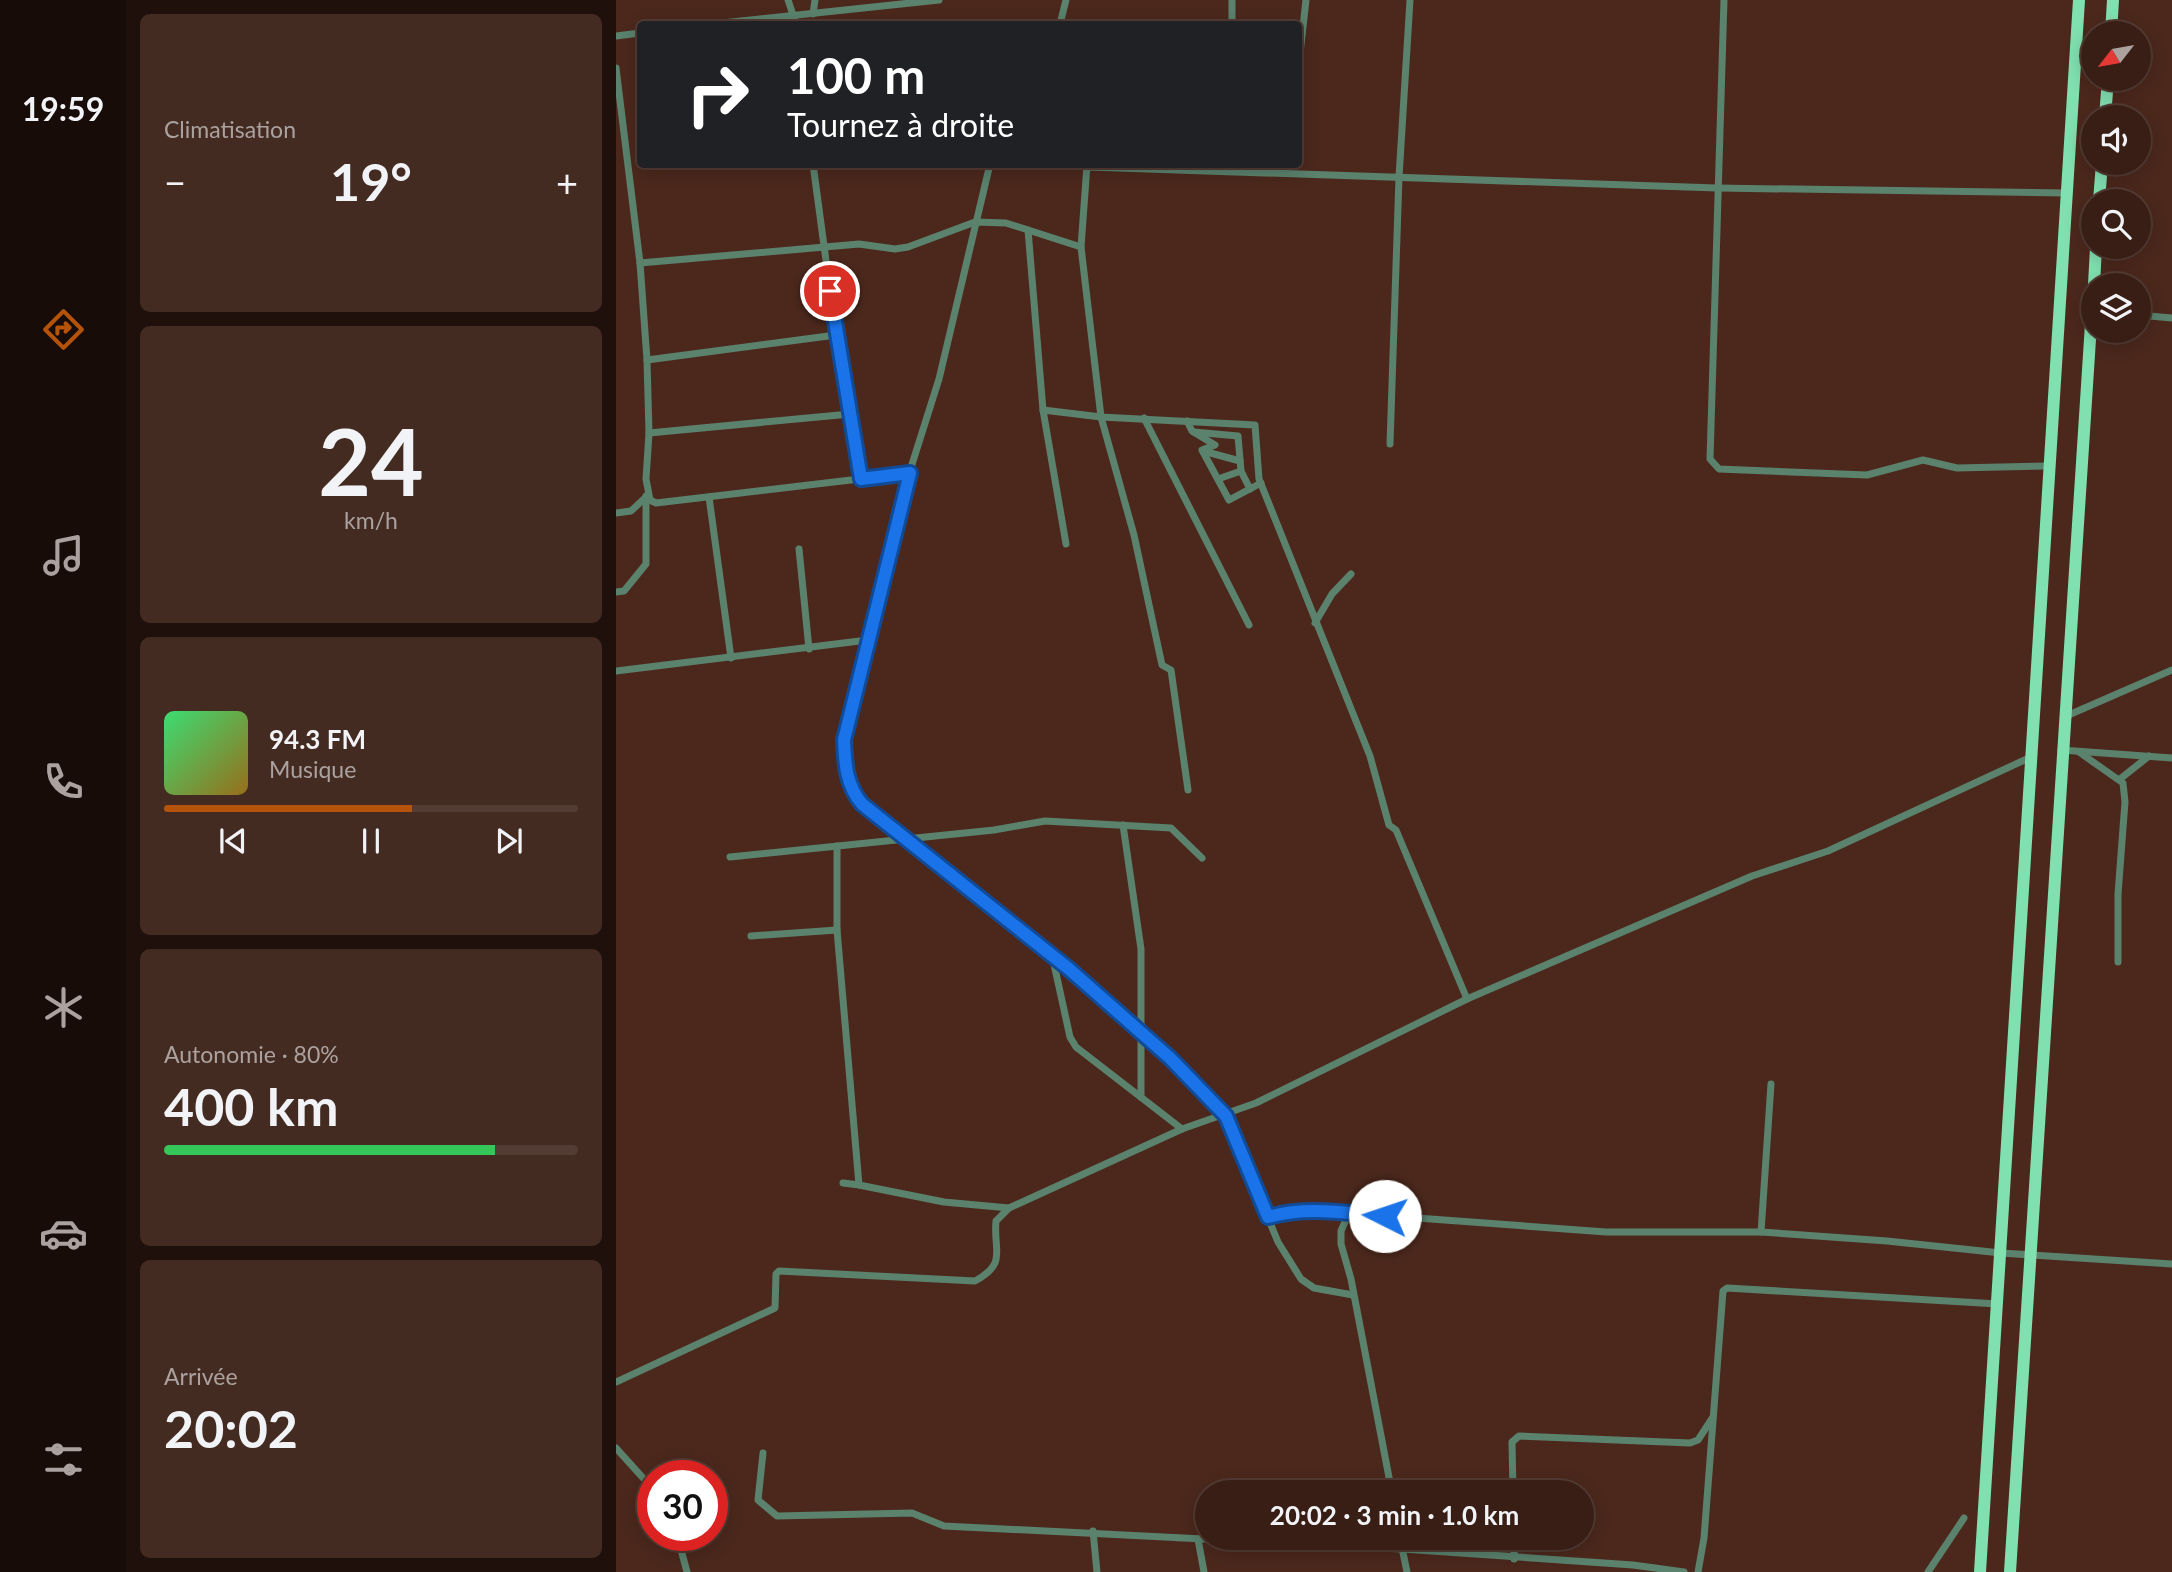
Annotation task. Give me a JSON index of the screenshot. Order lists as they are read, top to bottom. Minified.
{"north":"bottom left","page":{"tabs":"19:59","tile":["Climatisation",["24","km/h"],["Autonomie · 80%","400 km"],["Arrivée","20:02"]],"turn":["100 m","Tournez à droite"],"heat":["−","19°","+"],"song":["94.3 FM","Musique"],"limit":"30","trip":"20:02 · 3 min · 1.0 km"}}
